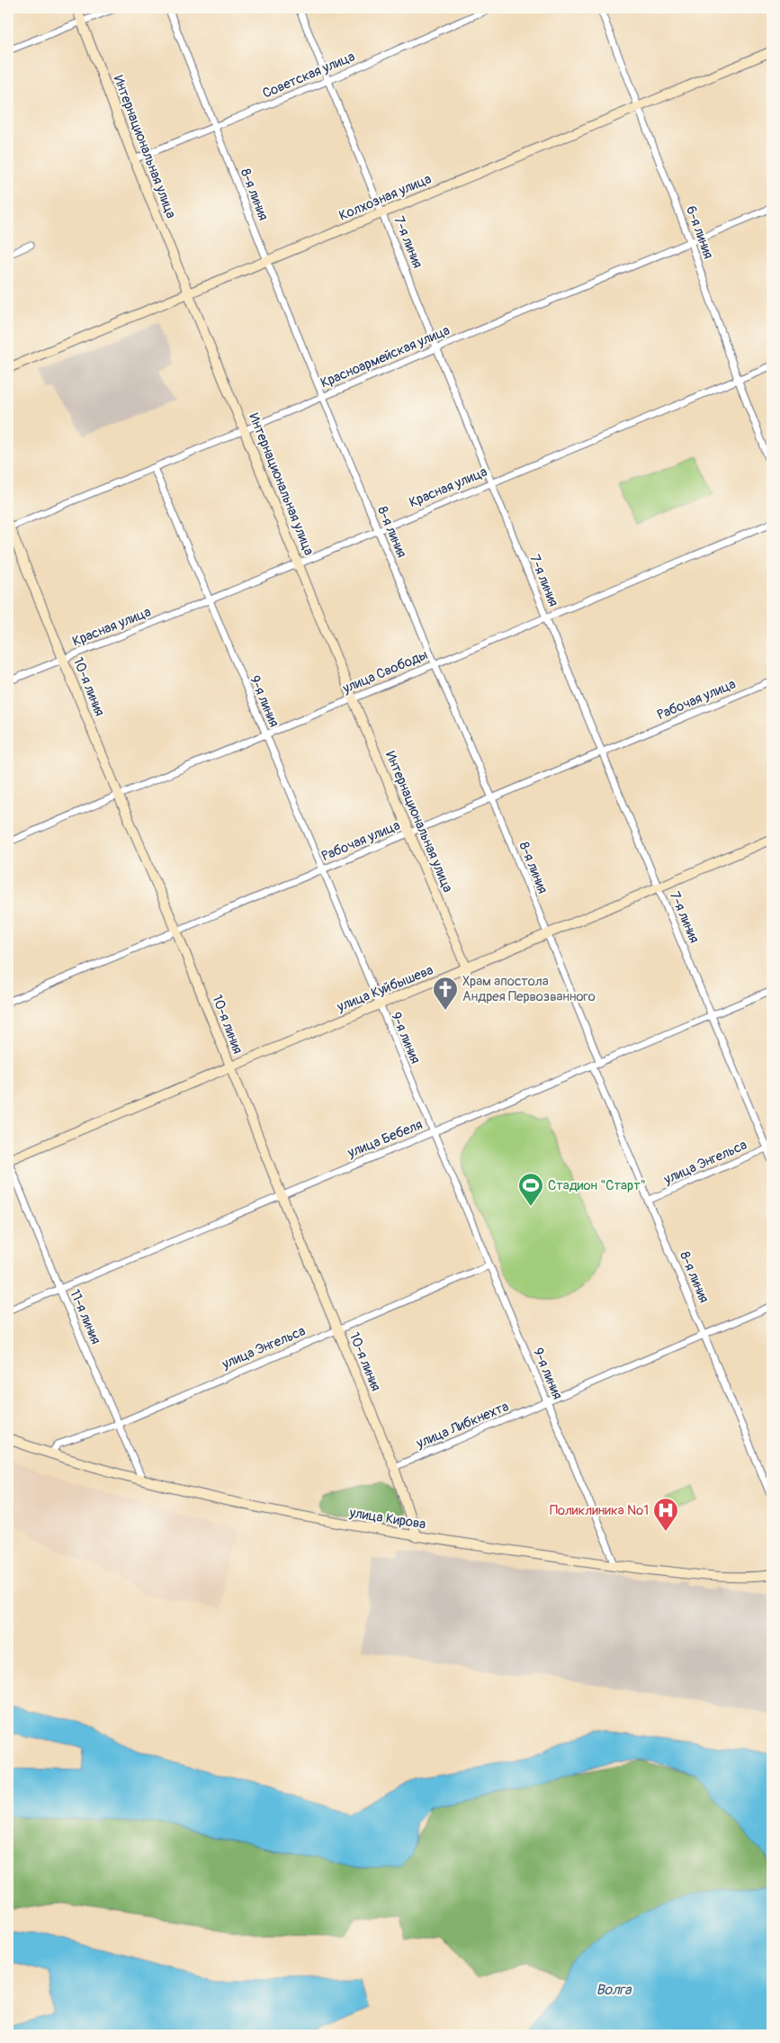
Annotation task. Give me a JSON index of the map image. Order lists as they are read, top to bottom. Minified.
{"streets":{"street":["Советская улица","Интернациональная улица","8-я линия","Колхозная улица","6-я линия","7-я линия","Красноармейская улица","Красная улица","улица Свободы","10-я линия","Рабочая улица","9-я линия","улица Куйбышева","улица Бебеля","улица Энгельса","11-я линия","улица Либкнехта","улица Кирова"]},"crossings":[["Советская улица","Интернациональная улица"],["Советская улица","8-я линия"],["Советская улица","7-я линия"],["Интернациональная улица","Колхозная улица"],["Интернациональная улица","Красноармейская улица"],["Интернациональная улица","Красная улица"],["Интернациональная улица","улица Свободы"],["Интернациональная улица","Рабочая улица"],["Интернациональная улица","улица Куйбышева"],["8-я линия","Колхозная улица"],["8-я линия","Красноармейская улица"],["8-я линия","Красная улица"],["8-я линия","улица Свободы"],["8-я линия","Рабочая улица"],["8-я линия","улица Куйбышева"],["8-я линия","улица Бебеля"],["8-я линия","улица Энгельса"],["8-я линия","улица Либкнехта"],["Колхозная улица","6-я линия"],["Колхозная улица","7-я линия"],["6-я линия","Красноармейская улица"],["6-я линия","Красная улица"],["7-я линия","Красноармейская улица"],["7-я линия","Красная улица"],["7-я линия","улица Свободы"],["7-я линия","Рабочая улица"],["7-я линия","улица Куйбышева"],["7-я линия","улица Бебеля"],["7-я линия","улица Энгельса"],["Красноармейская улица","10-я линия"],["Красноармейская улица","9-я линия"],["Красная улица","10-я линия"],["Красная улица","9-я линия"],["улица Свободы","10-я линия"],["улица Свободы","9-я линия"],["10-я линия","Рабочая улица"],["10-я линия","улица Куйбышева"],["10-я линия","улица Бебеля"],["10-я линия","улица Энгельса"],["10-я линия","улица Либкнехта"],["10-я линия","улица Кирова"],["Рабочая улица","9-я линия"],["9-я линия","улица Куйбышева"],["9-я линия","улица Бебеля"],["9-я линия","улица Энгельса"],["9-я линия","улица Либкнехта"],["9-я линия","улица Кирова"],["улица Куйбышева","11-я линия"],["улица Бебеля","11-я линия"],["улица Энгельса","11-я линия"],["улица Энгельса","улица Кирова"],["11-я линия","улица Кирова"]],"water":["Волга"],"places":{"church":["Храм апостола Андрея Первозванного"],"sports":["Стадион \"Старт\""],"hospital":["Поликлиника №1"]}}
